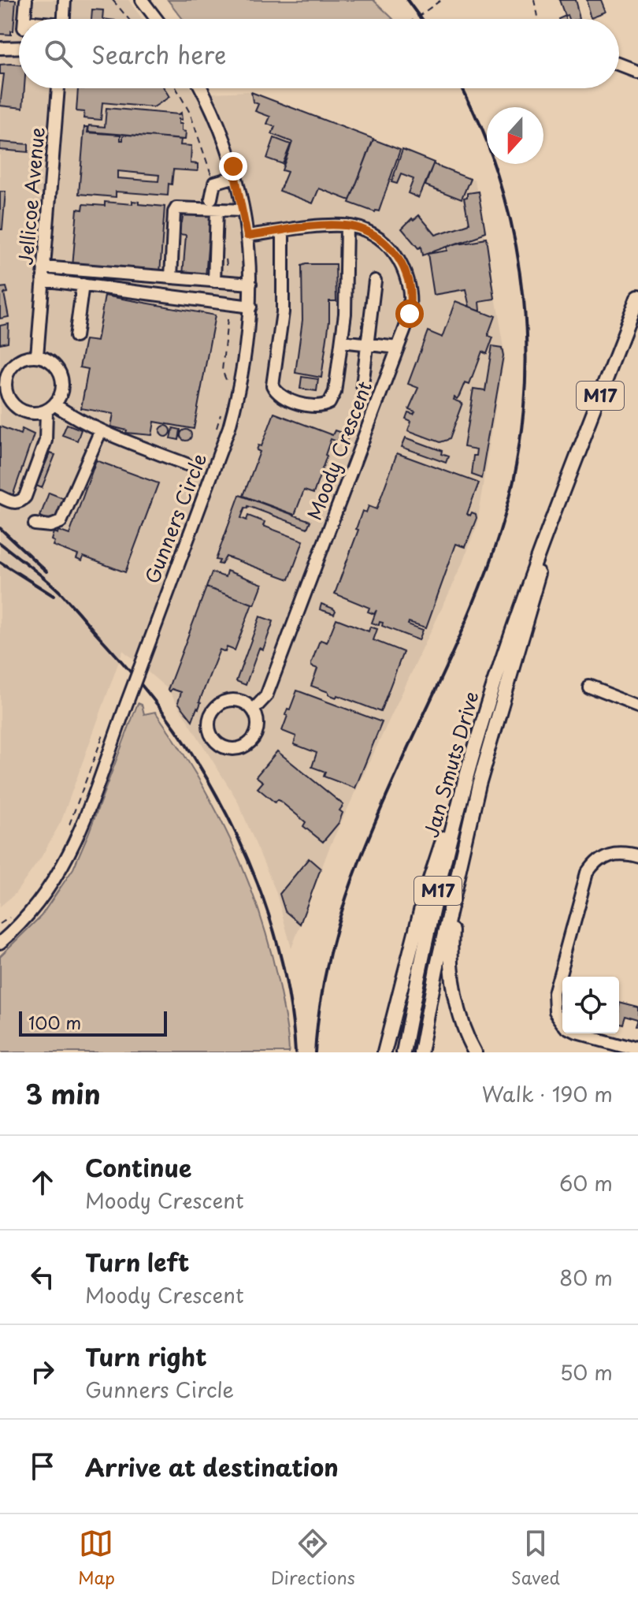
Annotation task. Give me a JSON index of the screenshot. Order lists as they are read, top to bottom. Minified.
{"streets":{"main road":["M17","Jan Smuts Drive"],"street":["Jellicoe Avenue","Moody Crescent","Gunners Circle"]},"crossings":[["Moody Crescent","Gunners Circle"]],"scale_bar":"100 m","north":"bottom","page":{"search":"Search here","scale":"100 m","heading":["3 min","Walk · 190 m"],"list":[["Continue","Moody Crescent","60 m"],["Turn left","Moody Crescent","80 m"],["Turn right","Gunners Circle","50 m"],"Arrive at destination"],"nav":["Map","Directions","Saved"]}}
